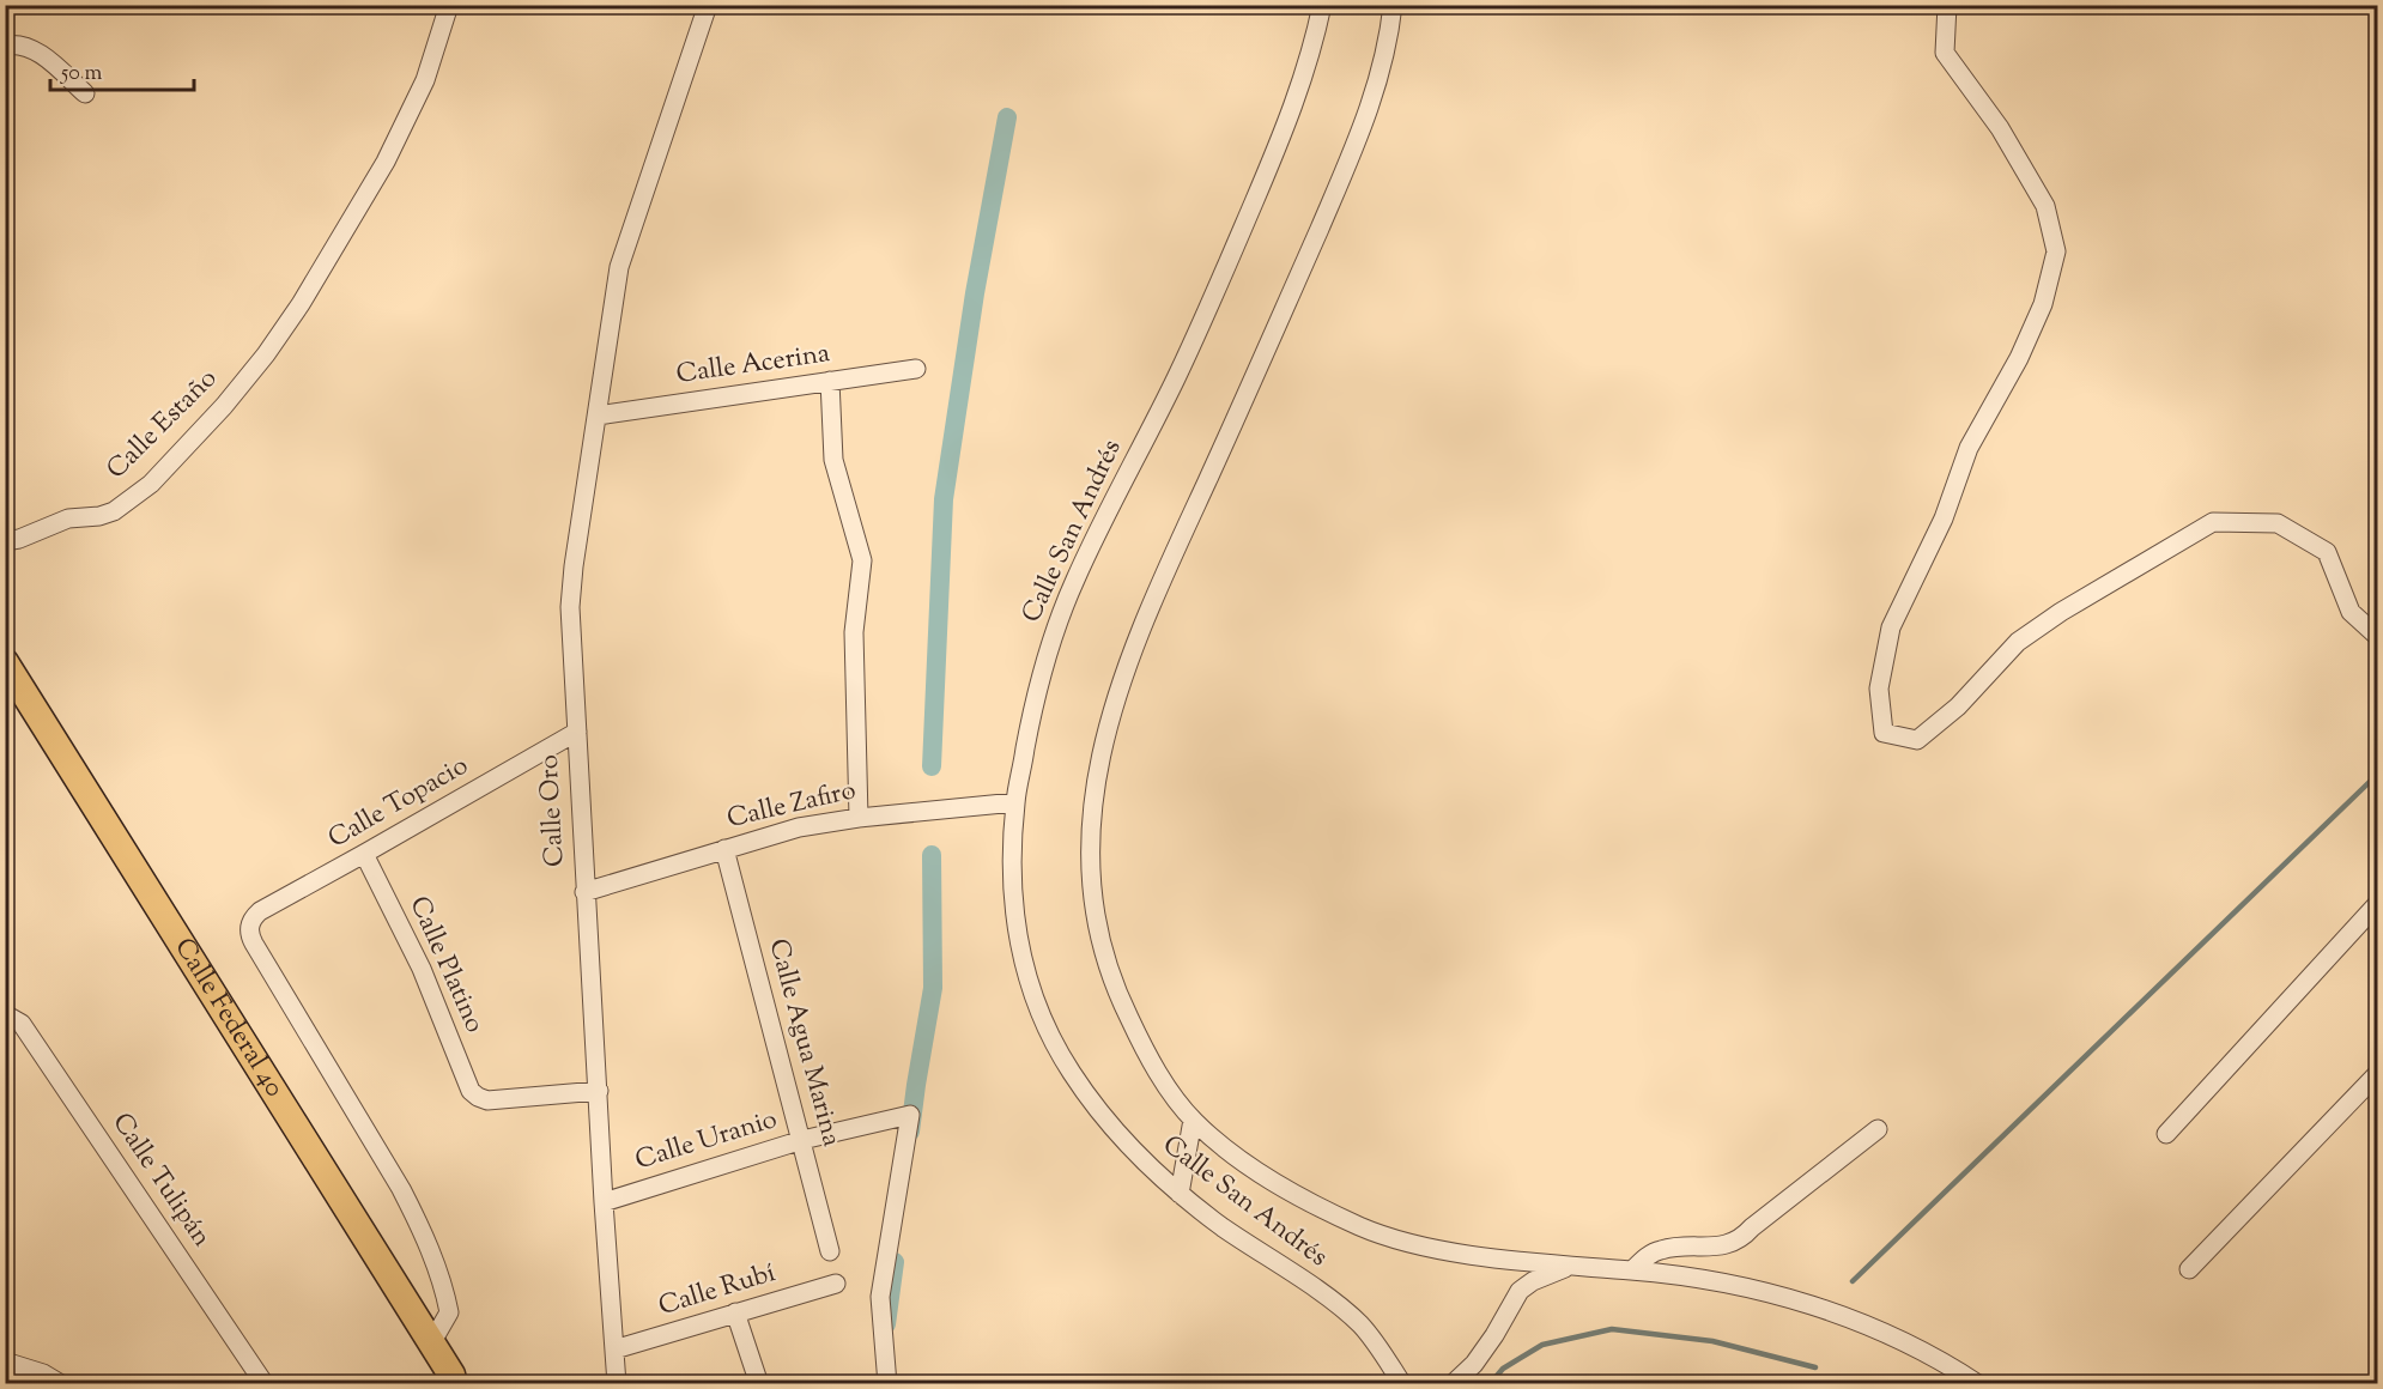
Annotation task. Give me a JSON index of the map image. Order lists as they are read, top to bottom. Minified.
{"streets":{"main road":["Calle Federal 40"],"street":["Calle Acerina","Calle Estaño","Calle San Andrés","Calle Topacio","Calle Zafiro","Calle Oro","Calle Platino","Calle Agua Marina","Calle Uranio","Calle Tulipán","Calle Rubí"]},"crossings":[["Calle Acerina","Calle Oro"],["Calle San Andrés","Calle Zafiro"],["Calle Topacio","Calle Oro"],["Calle Topacio","Calle Platino"],["Calle Topacio","Calle Federal 40"],["Calle Zafiro","Calle Oro"],["Calle Zafiro","Calle Agua Marina"],["Calle Oro","Calle Platino"],["Calle Oro","Calle Uranio"],["Calle Oro","Calle Rubí"],["Calle Agua Marina","Calle Uranio"]],"scale_bar":"50 m"}
